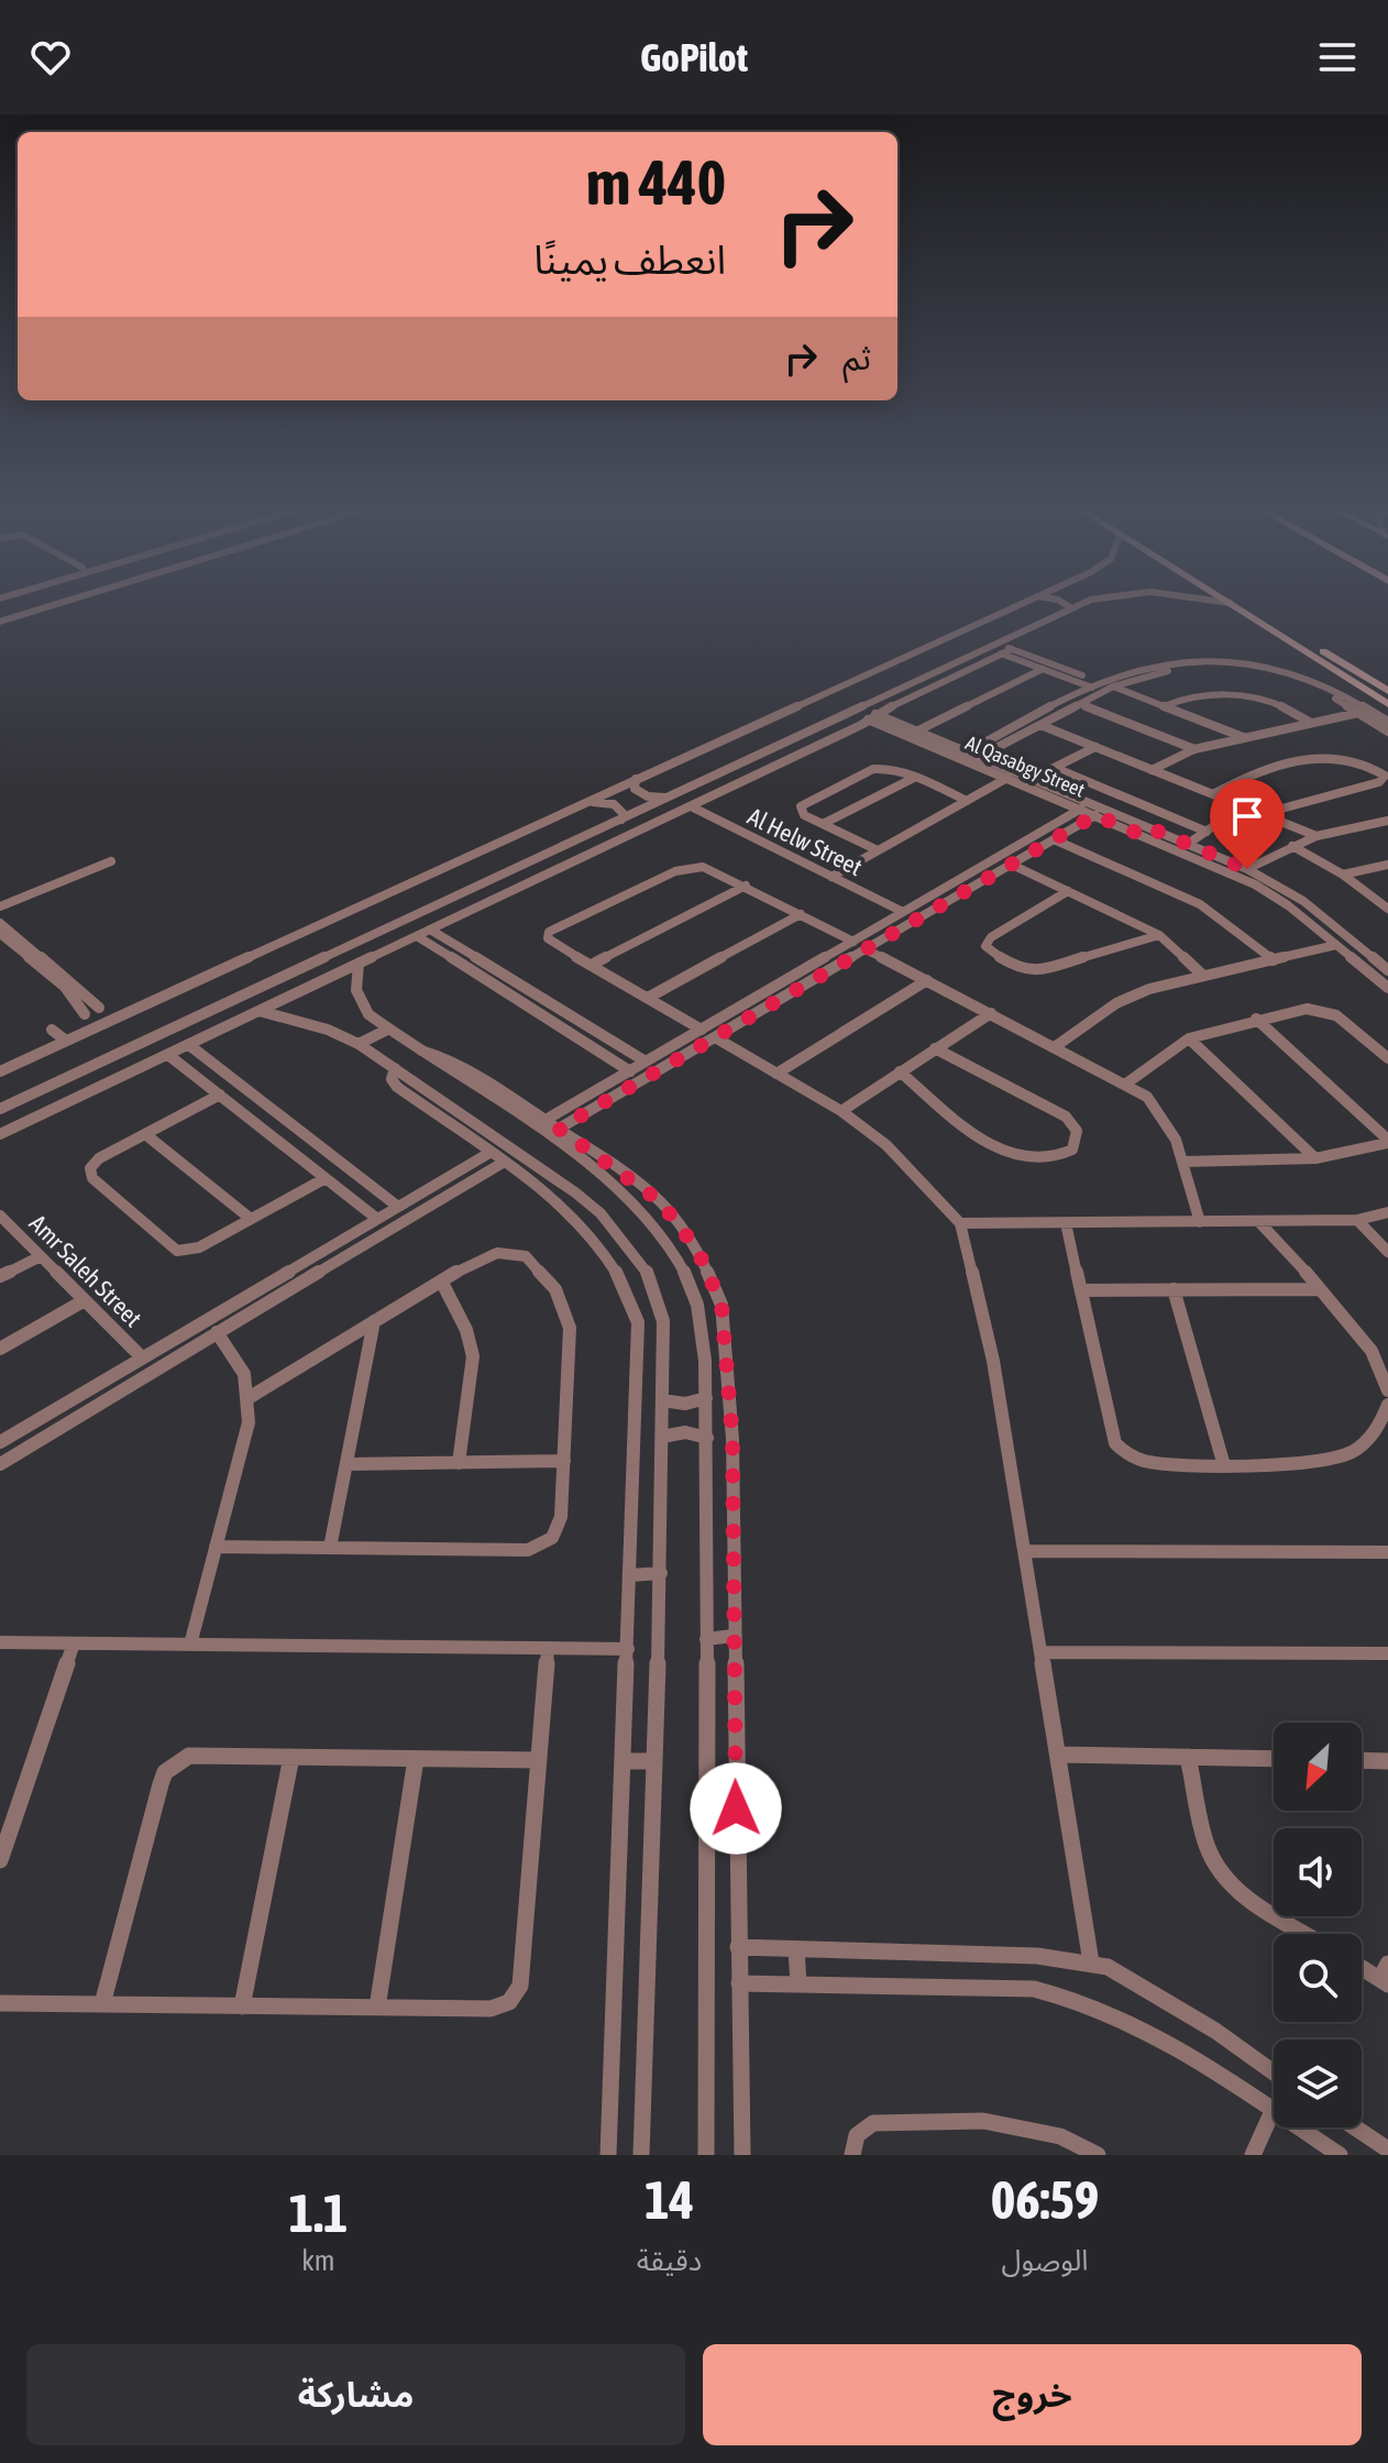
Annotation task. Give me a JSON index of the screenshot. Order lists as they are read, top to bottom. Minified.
{"streets":{"street":["Al Qasabgy Street","Al Helw Street","Amr Saleh Street"]},"north":"bottom left","page":{"header":"GoPilot","turn":["440 m","انعطف يمينًا"],"then":"ثم","eta":["06:59","الوصول","14","دقيقة","1.1","km"],"buttons":["خروج","مشاركة"]}}
